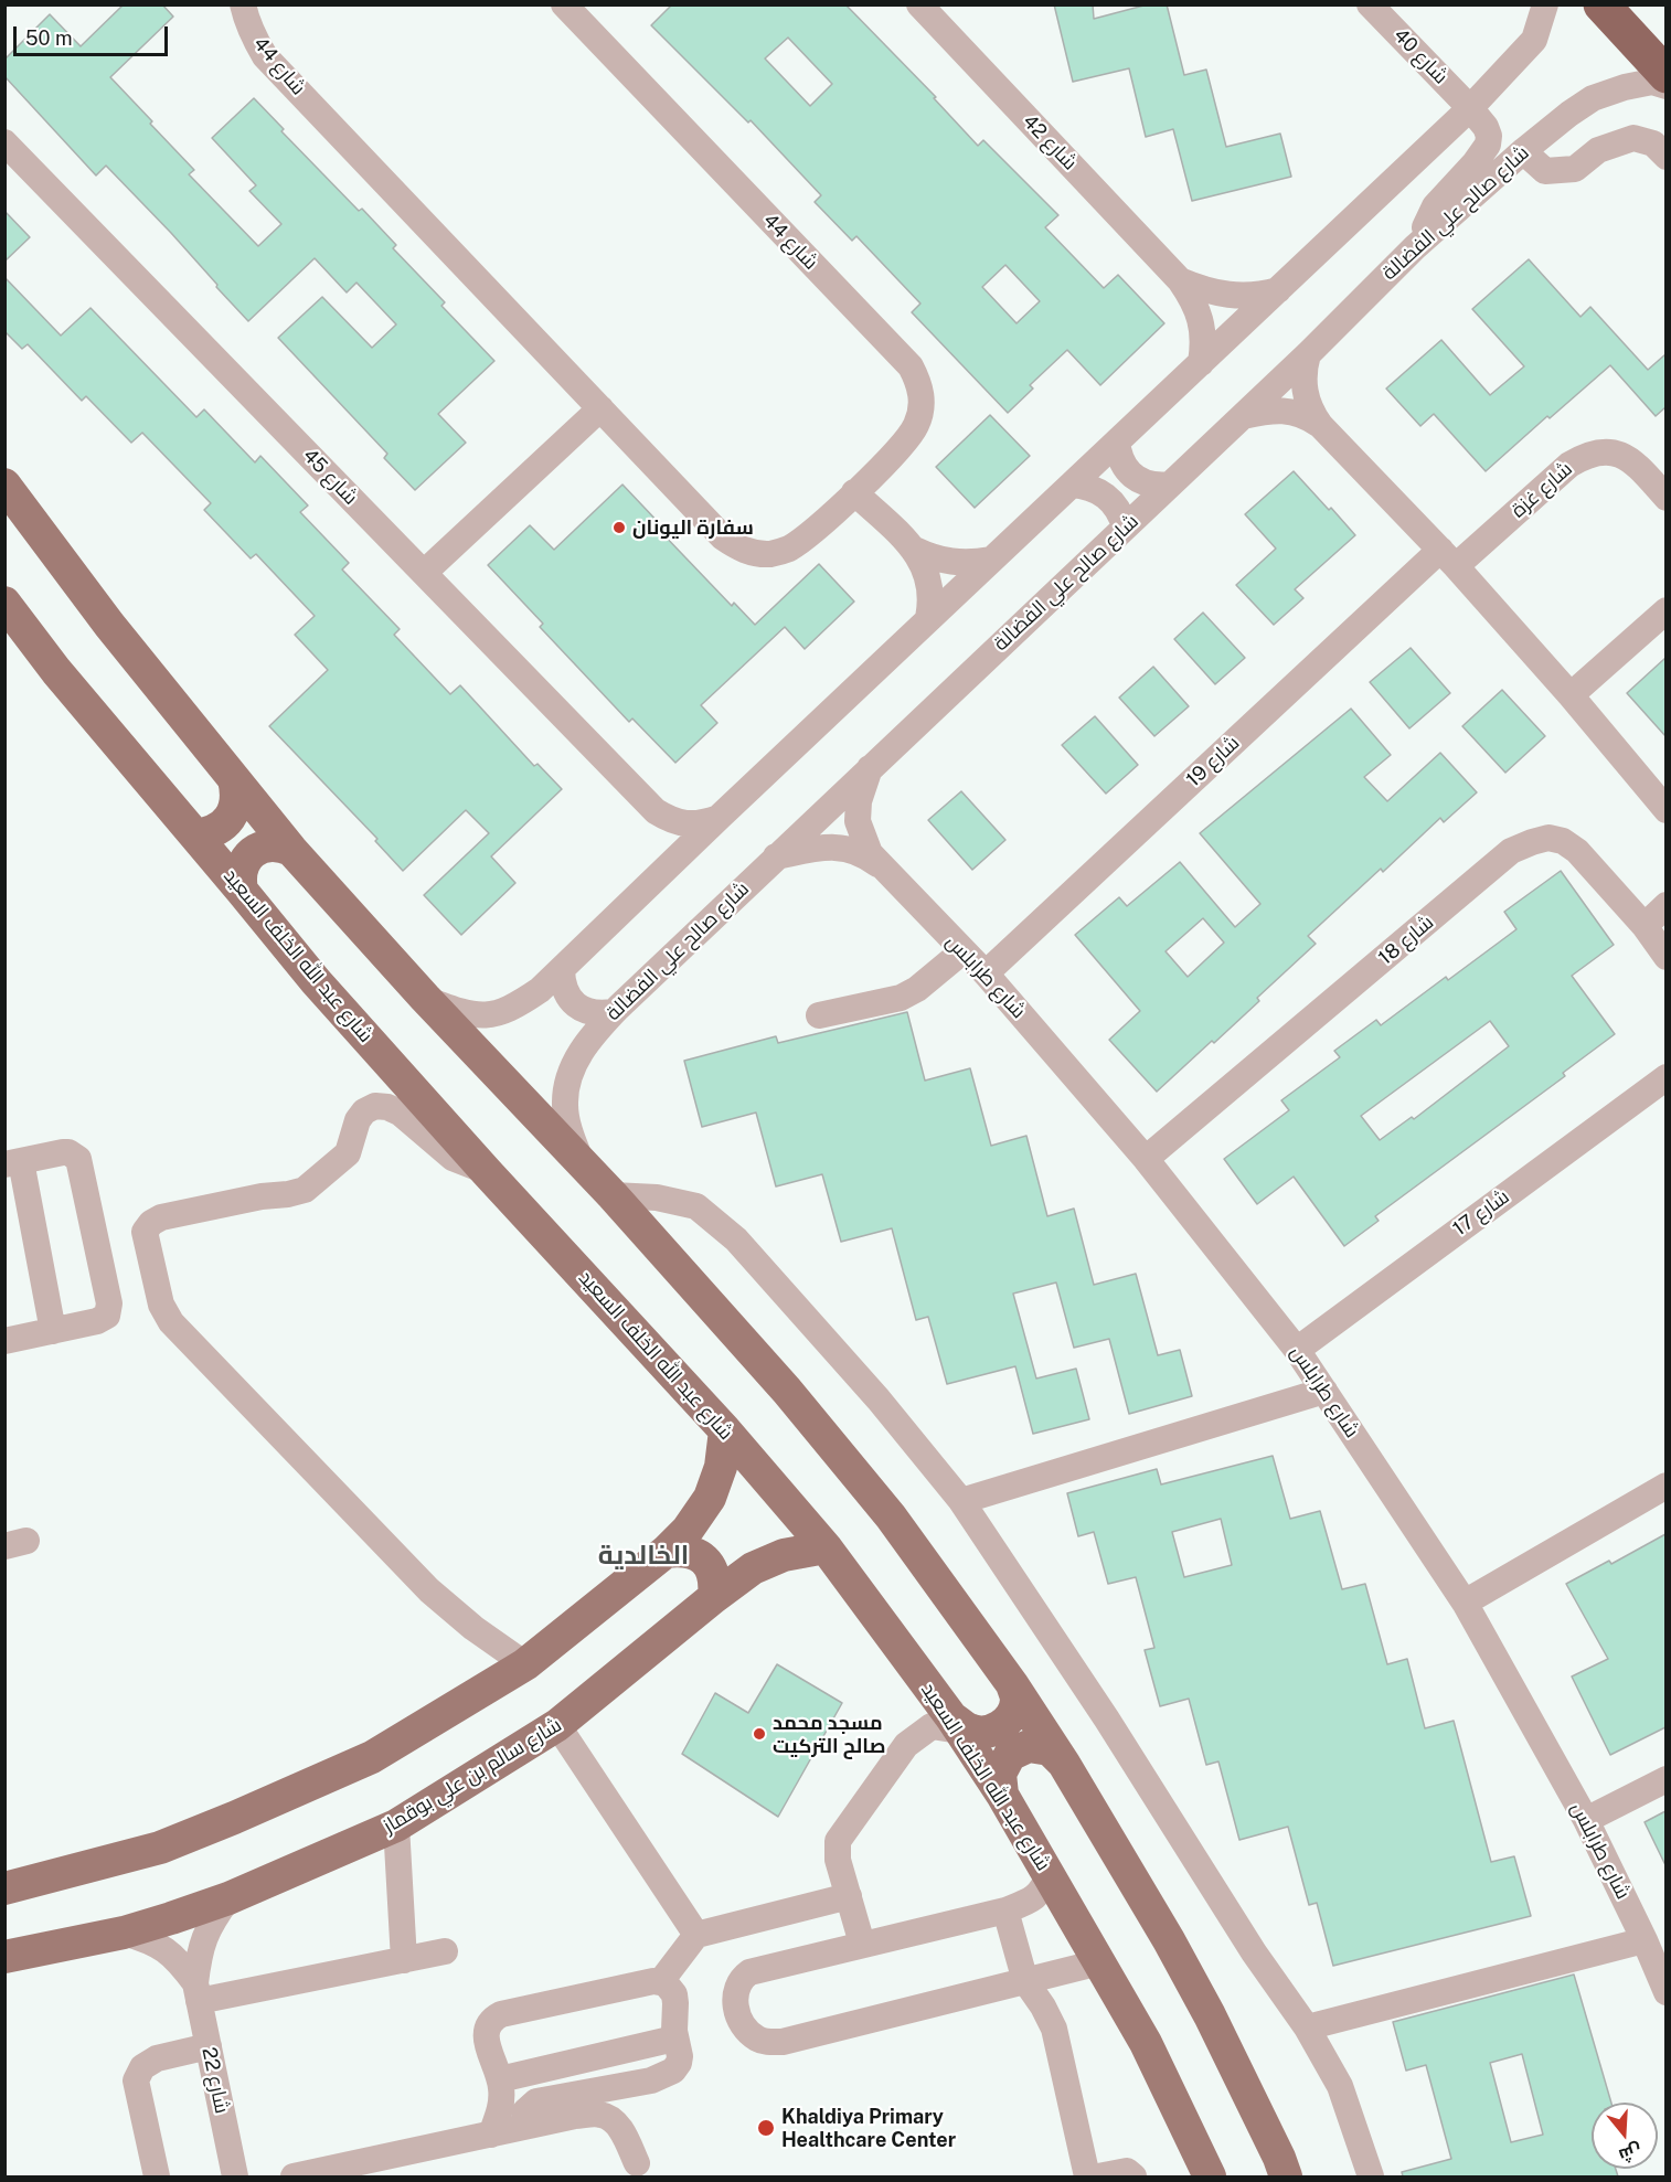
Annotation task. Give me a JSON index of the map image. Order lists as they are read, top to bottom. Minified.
{"streets":{"main road":["شارع عبد الله الخلف السعيد","شارع سالم بن علي بوقماز"],"street":["شارع 40","شارع 44","شارع 42","شارع صالح علي الفضالة","شارع 45","شارع غزة","شارع 19","شارع 18","شارع طرابلس","شارع 17","شارع 22"]},"crossings":[["شارع 40","شارع صالح علي الفضالة"],["شارع صالح علي الفضالة","شارع طرابلس"],["شارع غزة","شارع 19"],["شارع 19","شارع طرابلس"],["شارع 18","شارع طرابلس"],["شارع عبد الله الخلف السعيد","شارع سالم بن علي بوقماز"],["شارع طرابلس","شارع 17"],["شارع سالم بن علي بوقماز","شارع 22"]],"districts":["الخالدية"],"places":["سفارة اليونان","مسجد محمد صالح التركيت","Khaldiya Primary Healthcare Center"],"scale_bar":"50 m","north":"bottom"}
